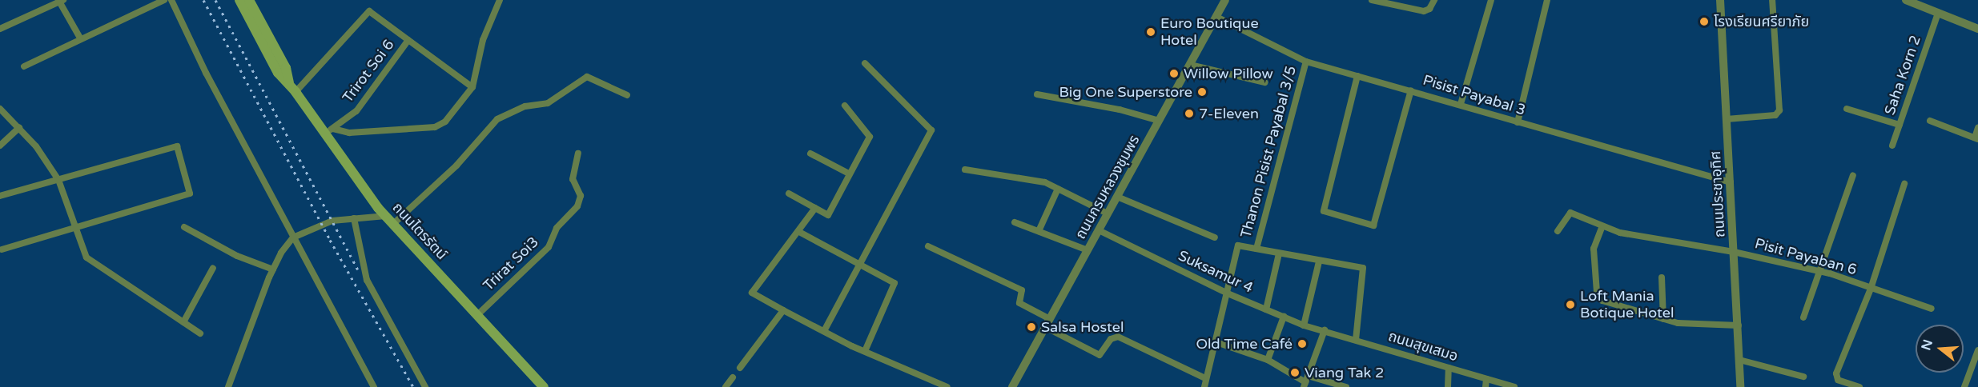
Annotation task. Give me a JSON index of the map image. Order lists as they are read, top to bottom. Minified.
{"streets":{"main road":["ถนนไตรรัตน์"],"street":["Trirot Soi 6","Saha Korn 2","Pisist Payabal 3","Thanon Pisist Payabal 3/5","ถนนกรมหลวงชุมพร","ถนนประชาอุทิศ","Pisit Payaban 6","Trirat Soi3","Suksamur 4","ถนนสุขเสมอ"]},"crossings":[["Trirot Soi 6","ถนนไตรรัตน์"],["Pisist Payabal 3","Thanon Pisist Payabal 3/5"],["Pisist Payabal 3","ถนนกรมหลวงชุมพร"],["Pisist Payabal 3","ถนนประชาอุทิศ"],["ถนนกรมหลวงชุมพร","Suksamur 4"],["ถนนประชาอุทิศ","Pisit Payaban 6"],["ถนนไตรรัตน์","Trirat Soi3"],["Suksamur 4","ถนนสุขเสมอ"]],"places":["โรงเรียนศรียาภัย","Euro Boutique Hotel","Willow Pillow","Big One Superstore","7-Eleven","Loft Mania Botique Hotel","Salsa Hostel","Old Time Café","Viang Tak 2"],"north":"left"}
